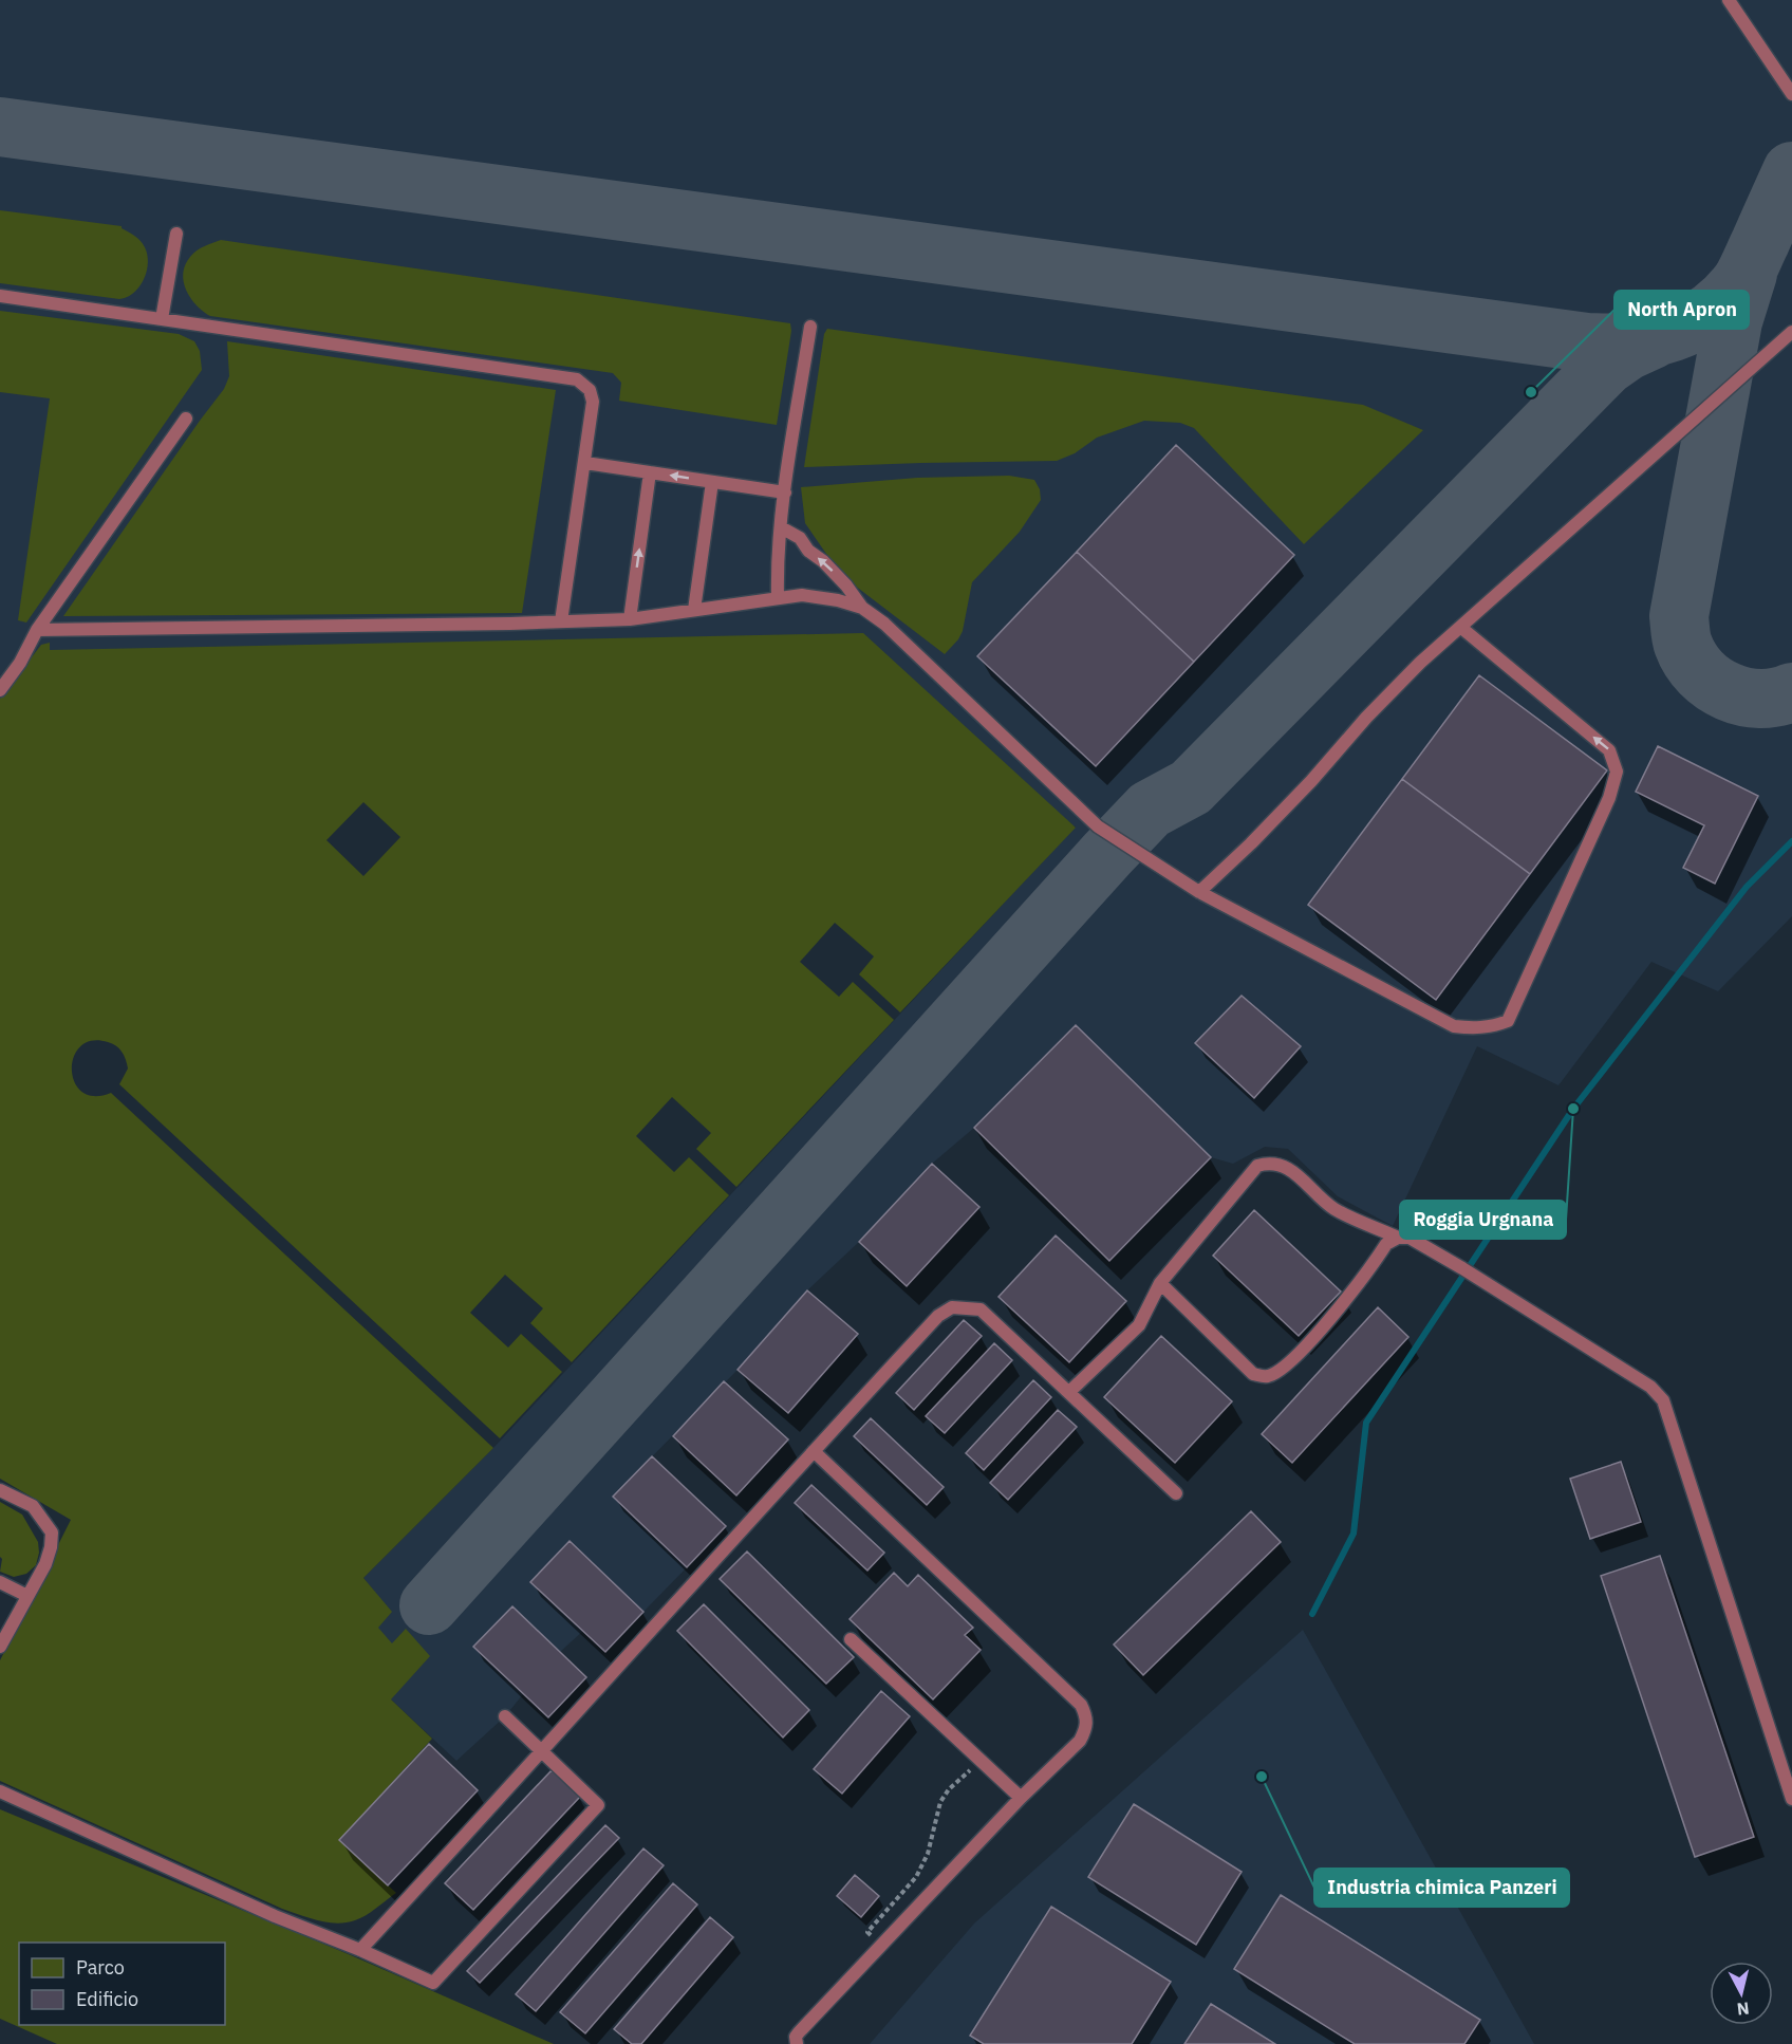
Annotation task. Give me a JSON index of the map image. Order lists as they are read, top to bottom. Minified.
{"places":["North Apron","Roggia Urgnana","Industria chimica Panzeri"],"legend":["Parco","Edificio"],"north":"bottom"}
